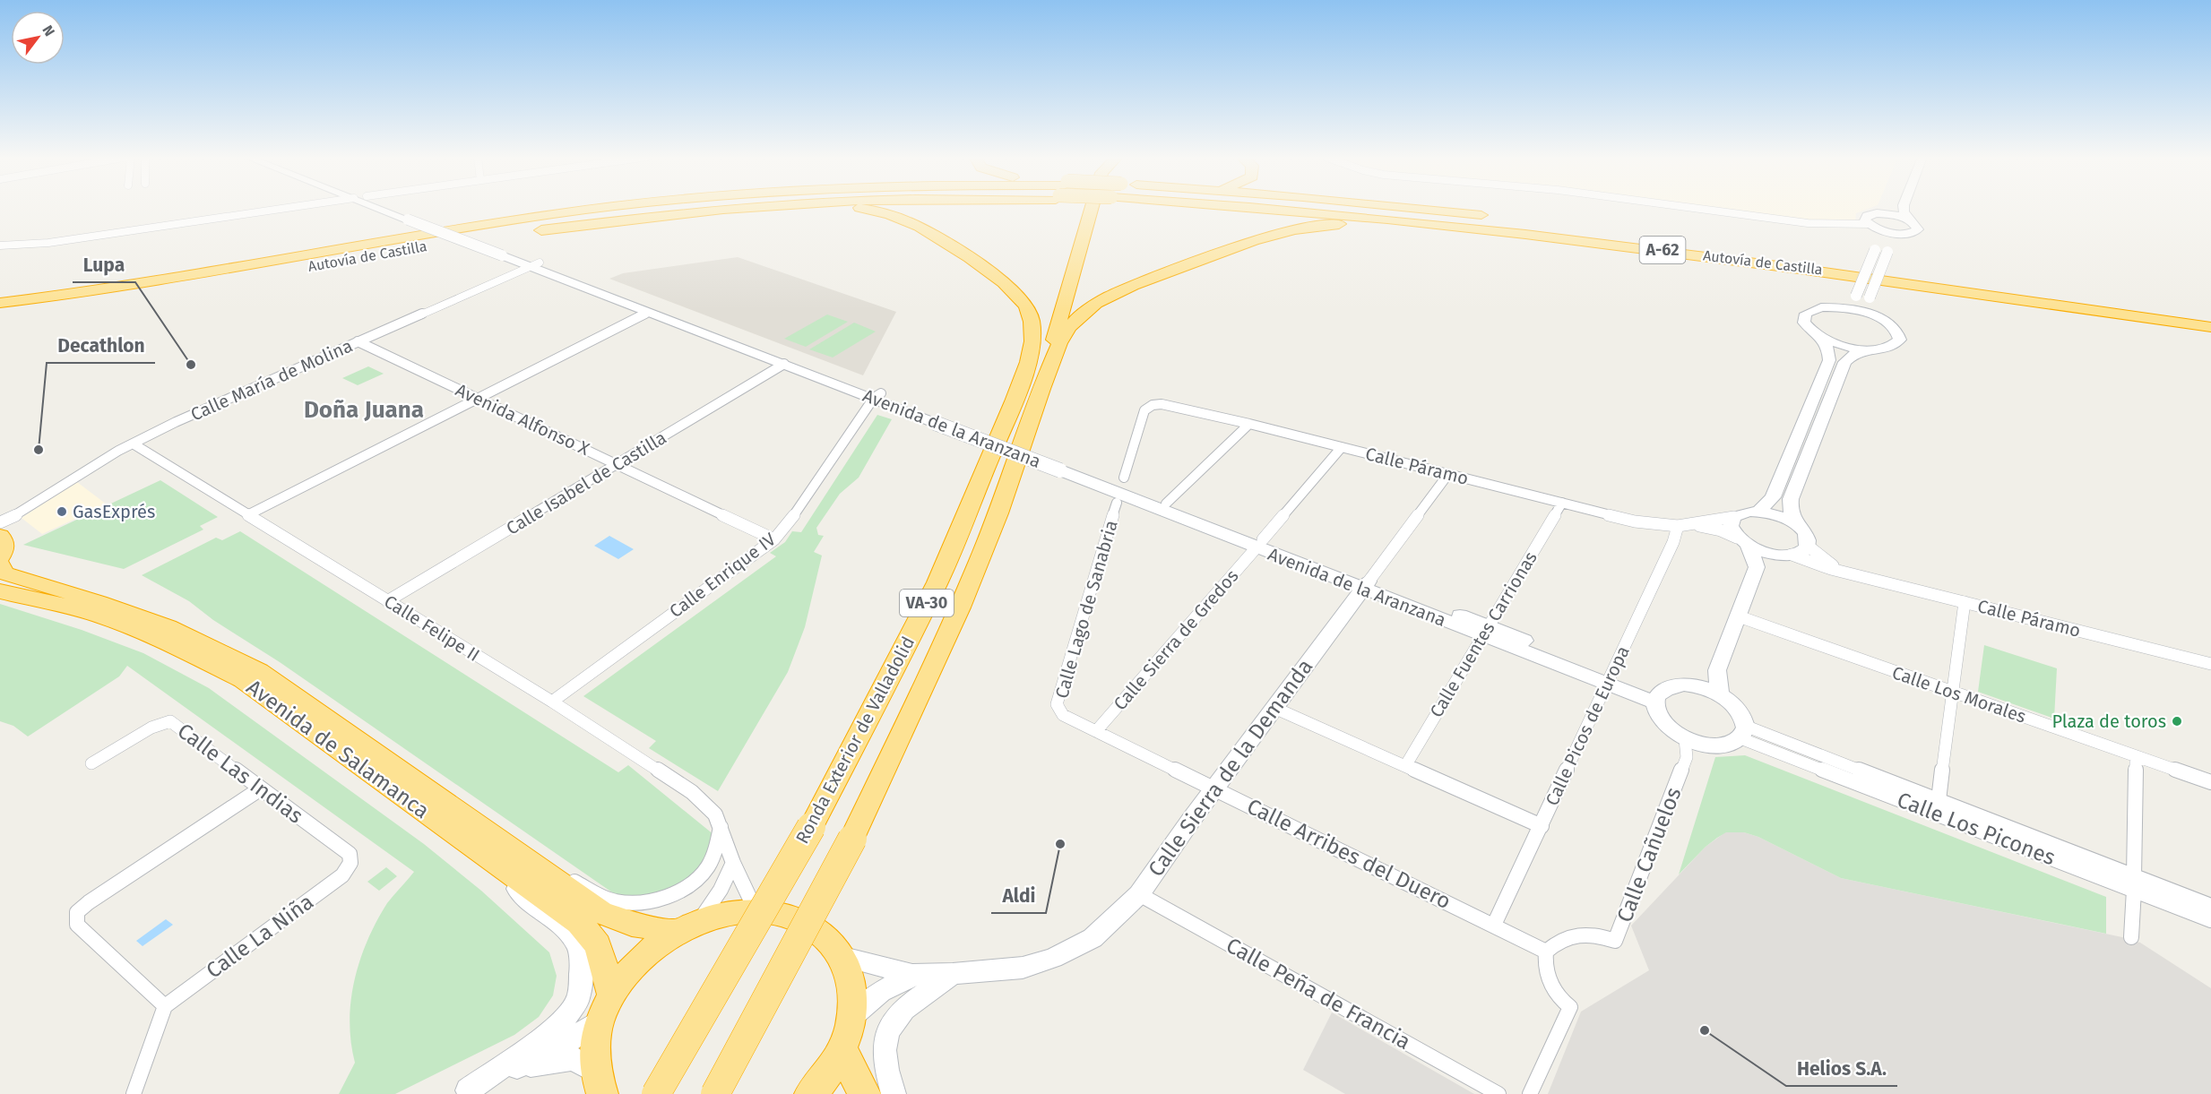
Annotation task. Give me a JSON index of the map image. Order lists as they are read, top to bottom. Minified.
{"streets":{"highway":["A-62","Autovía de Castilla","VA-30","Ronda Exterior de Valladolid","Avenida de Salamanca"],"street":["Calle María de Molina","Avenida Alfonso X","Avenida de la Aranzana","Calle Páramo","Calle Isabel de Castilla","Calle Enrique IV","Calle Lago de Sanabria","Calle Felipe II","Calle Fuentes Carrionas","Calle Sierra de Gredos","Calle Los Morales","Calle Picos de Europa","Calle Sierra de la Demanda","Calle Las Indias","Calle Los Picones","Calle Arribes del Duero","Calle Cañuelos","Calle La Niña","Calle Peña de Francia"]},"crossings":[["Calle María de Molina","Avenida Alfonso X"],["Calle María de Molina","Avenida de la Aranzana"],["Calle María de Molina","Calle Felipe II"],["Avenida Alfonso X","Calle Isabel de Castilla"],["Avenida Alfonso X","Calle Enrique IV"],["Avenida de la Aranzana","Calle Isabel de Castilla"],["Avenida de la Aranzana","Calle Enrique IV"],["Avenida de la Aranzana","Calle Fuentes Carrionas"],["Avenida de la Aranzana","Calle Sierra de Gredos"],["Avenida de la Aranzana","Calle Picos de Europa"],["Avenida de la Aranzana","Calle Sierra de la Demanda"],["Avenida de la Aranzana","Calle Los Picones"],["Avenida de la Aranzana","Calle Cañuelos"],["Calle Páramo","Calle Fuentes Carrionas"],["Calle Páramo","Calle Sierra de Gredos"],["Calle Páramo","Calle Picos de Europa"],["Calle Páramo","Calle Sierra de la Demanda"],["Calle Isabel de Castilla","Calle Felipe II"],["Calle Enrique IV","Calle Felipe II"],["Calle Lago de Sanabria","Calle Arribes del Duero"],["Calle Felipe II","Avenida de Salamanca"],["Calle Sierra de Gredos","Calle Arribes del Duero"],["Calle Picos de Europa","Calle Arribes del Duero"],["Calle Sierra de la Demanda","Calle Arribes del Duero"],["Calle Sierra de la Demanda","Calle Peña de Francia"],["Calle Las Indias","Calle La Niña"],["Calle Los Picones","Calle Cañuelos"],["Calle Arribes del Duero","Calle Cañuelos"]],"districts":["Doña Juana"],"places":["Lupa","Decathlon","GasExprés","Plaza de toros","Aldi","Helios S.A."],"north":"top right"}
